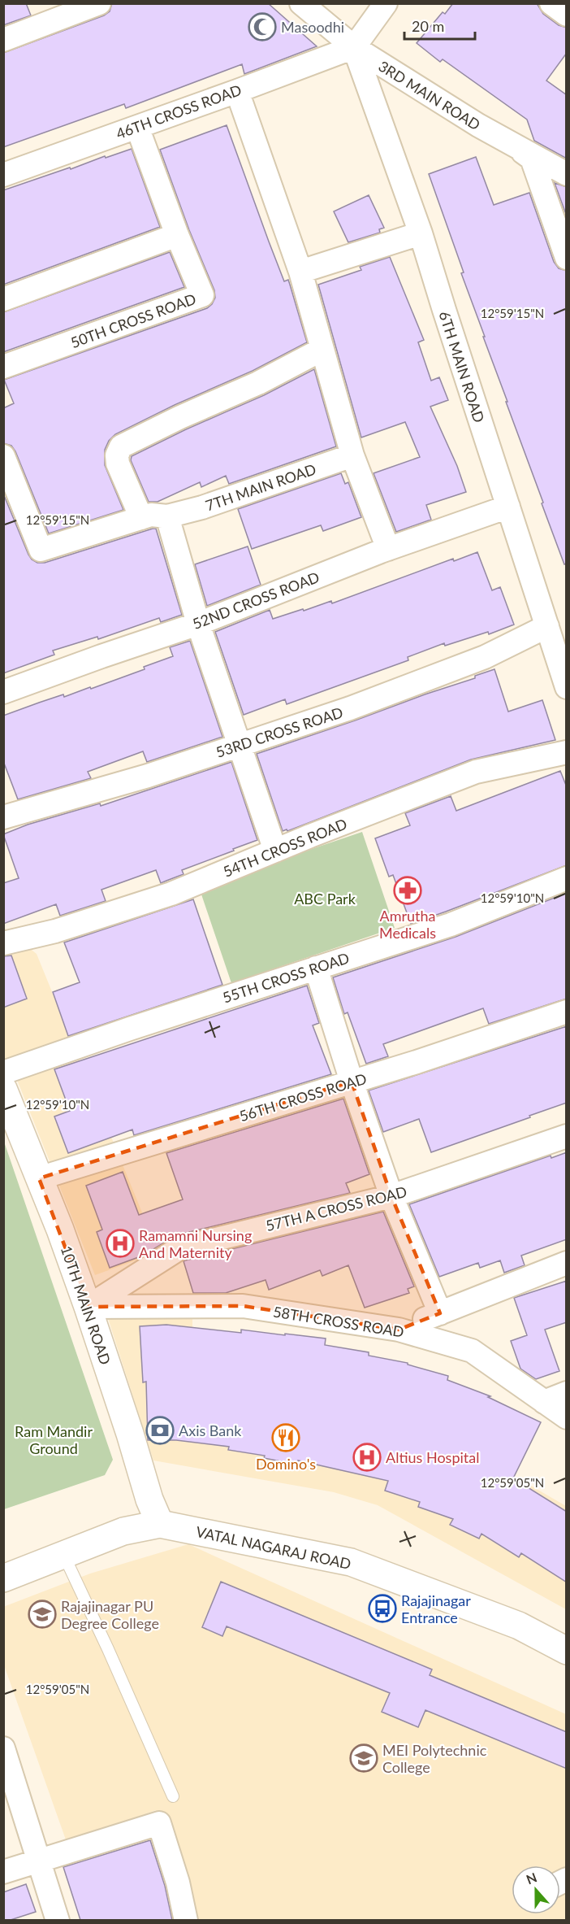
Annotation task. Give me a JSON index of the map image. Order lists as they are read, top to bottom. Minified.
{"streets":{"main road":["10TH MAIN ROAD","VATAL NAGARAJ ROAD"],"street":["3RD MAIN ROAD","46TH CROSS ROAD","50TH CROSS ROAD","6TH MAIN ROAD","7TH MAIN ROAD","52ND CROSS ROAD","53RD CROSS ROAD","54TH CROSS ROAD","55TH CROSS ROAD","56TH CROSS ROAD","57TH A CROSS ROAD","58TH CROSS ROAD"]},"crossings":[["3RD MAIN ROAD","46TH CROSS ROAD"],["3RD MAIN ROAD","6TH MAIN ROAD"],["46TH CROSS ROAD","50TH CROSS ROAD"],["46TH CROSS ROAD","6TH MAIN ROAD"],["6TH MAIN ROAD","52ND CROSS ROAD"],["6TH MAIN ROAD","53RD CROSS ROAD"],["55TH CROSS ROAD","10TH MAIN ROAD"],["56TH CROSS ROAD","10TH MAIN ROAD"],["57TH A CROSS ROAD","10TH MAIN ROAD"],["57TH A CROSS ROAD","58TH CROSS ROAD"],["10TH MAIN ROAD","58TH CROSS ROAD"],["10TH MAIN ROAD","VATAL NAGARAJ ROAD"]],"parks":["ABC Park","Ram Mandir Ground"],"places":{"mosque":["Masoodhi"],"pharmacy":["Amrutha Medicals"],"hospital":["Ramamni Nursing And Maternity","Altius Hospital"],"bank":["Axis Bank"],"restaurant":["Domino's"],"bus stop":["Rajajinagar Entrance"],"school or university":["Rajajinagar PU Degree College","MEI Polytechnic College"]},"scale_bar":"20 m","north":"top","coordinates":["12°59'15\"N","12°59'10\"N","12°59'05\"N"]}
